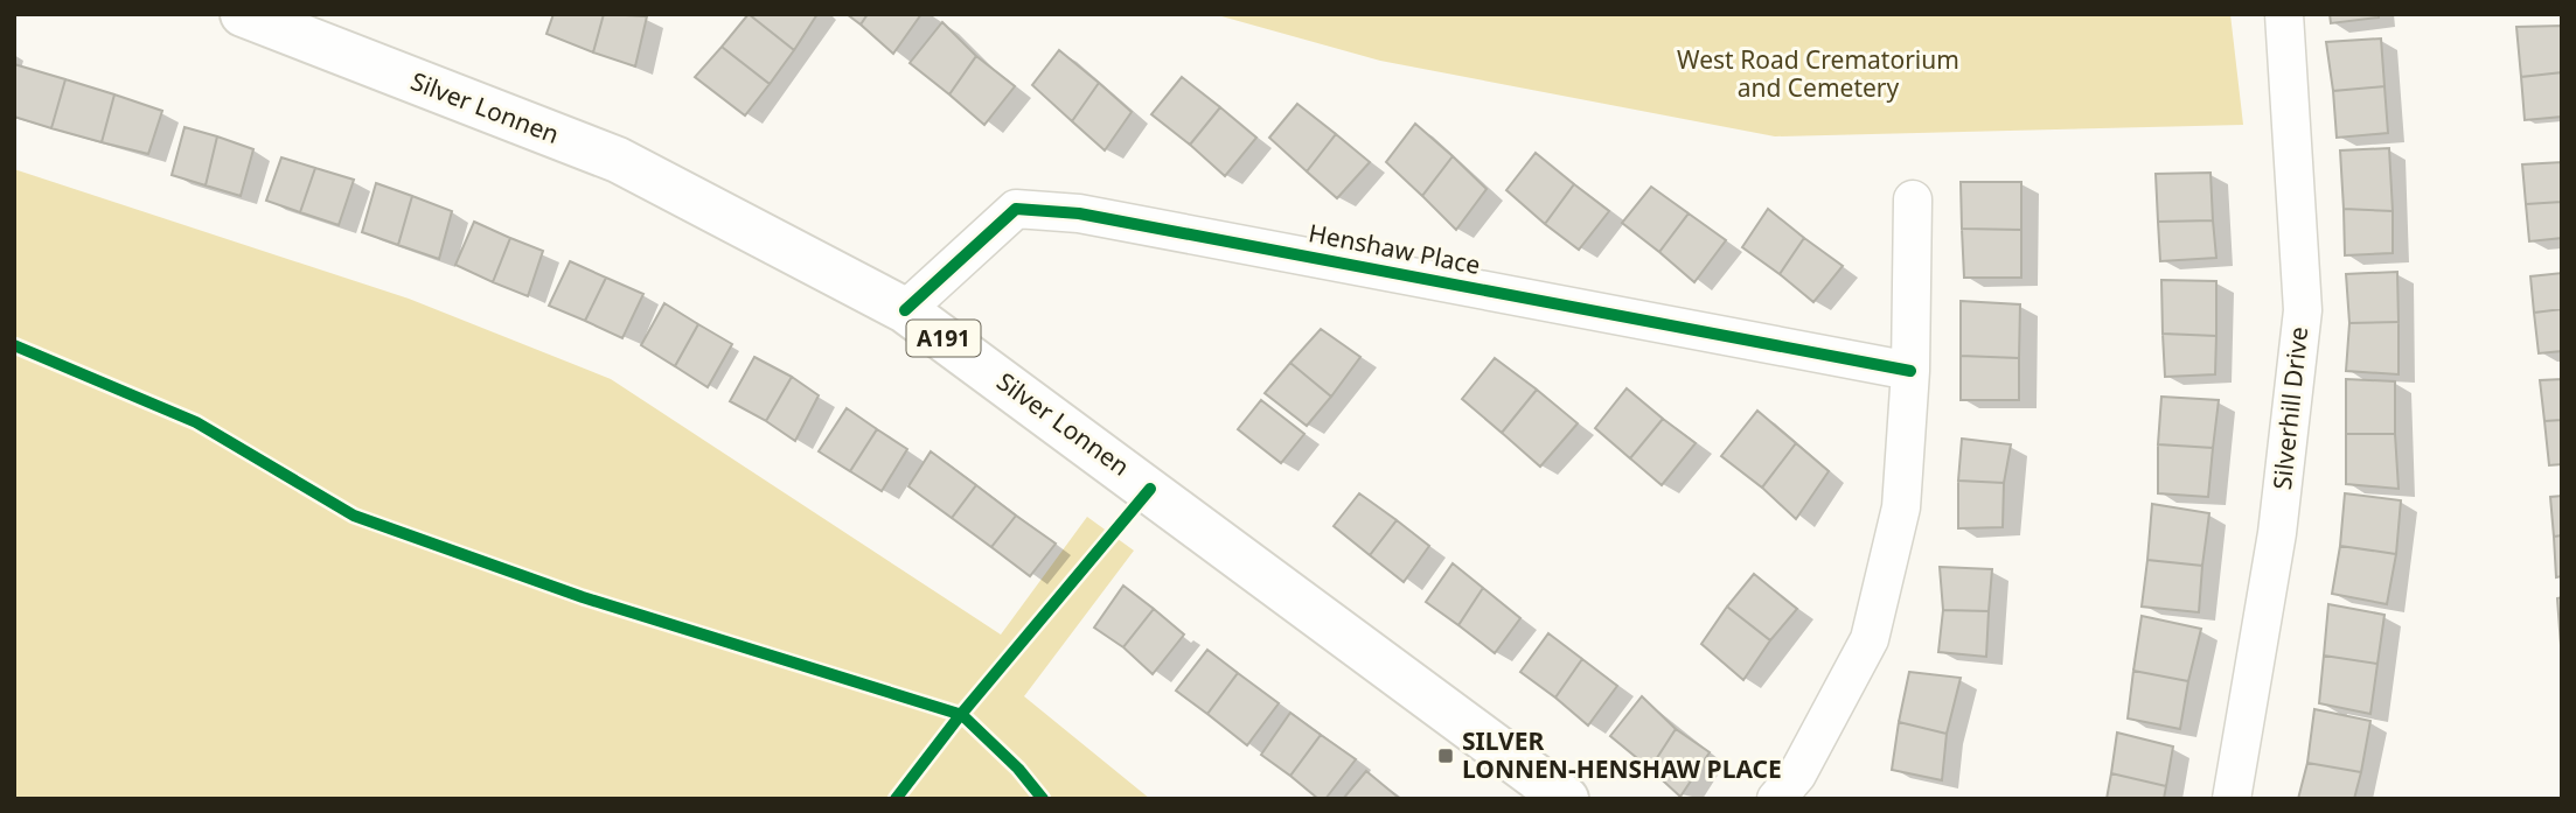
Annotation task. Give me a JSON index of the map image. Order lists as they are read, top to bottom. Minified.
{"streets":{"main road":["Silver Lonnen","A191"],"street":["Henshaw Place","Silverhill Drive"]},"crossings":[["Silver Lonnen","Henshaw Place"]],"parks":["West Road Crematorium and Cemetery"],"places":{"transit":["SILVER LONNEN-HENSHAW PLACE"]}}
